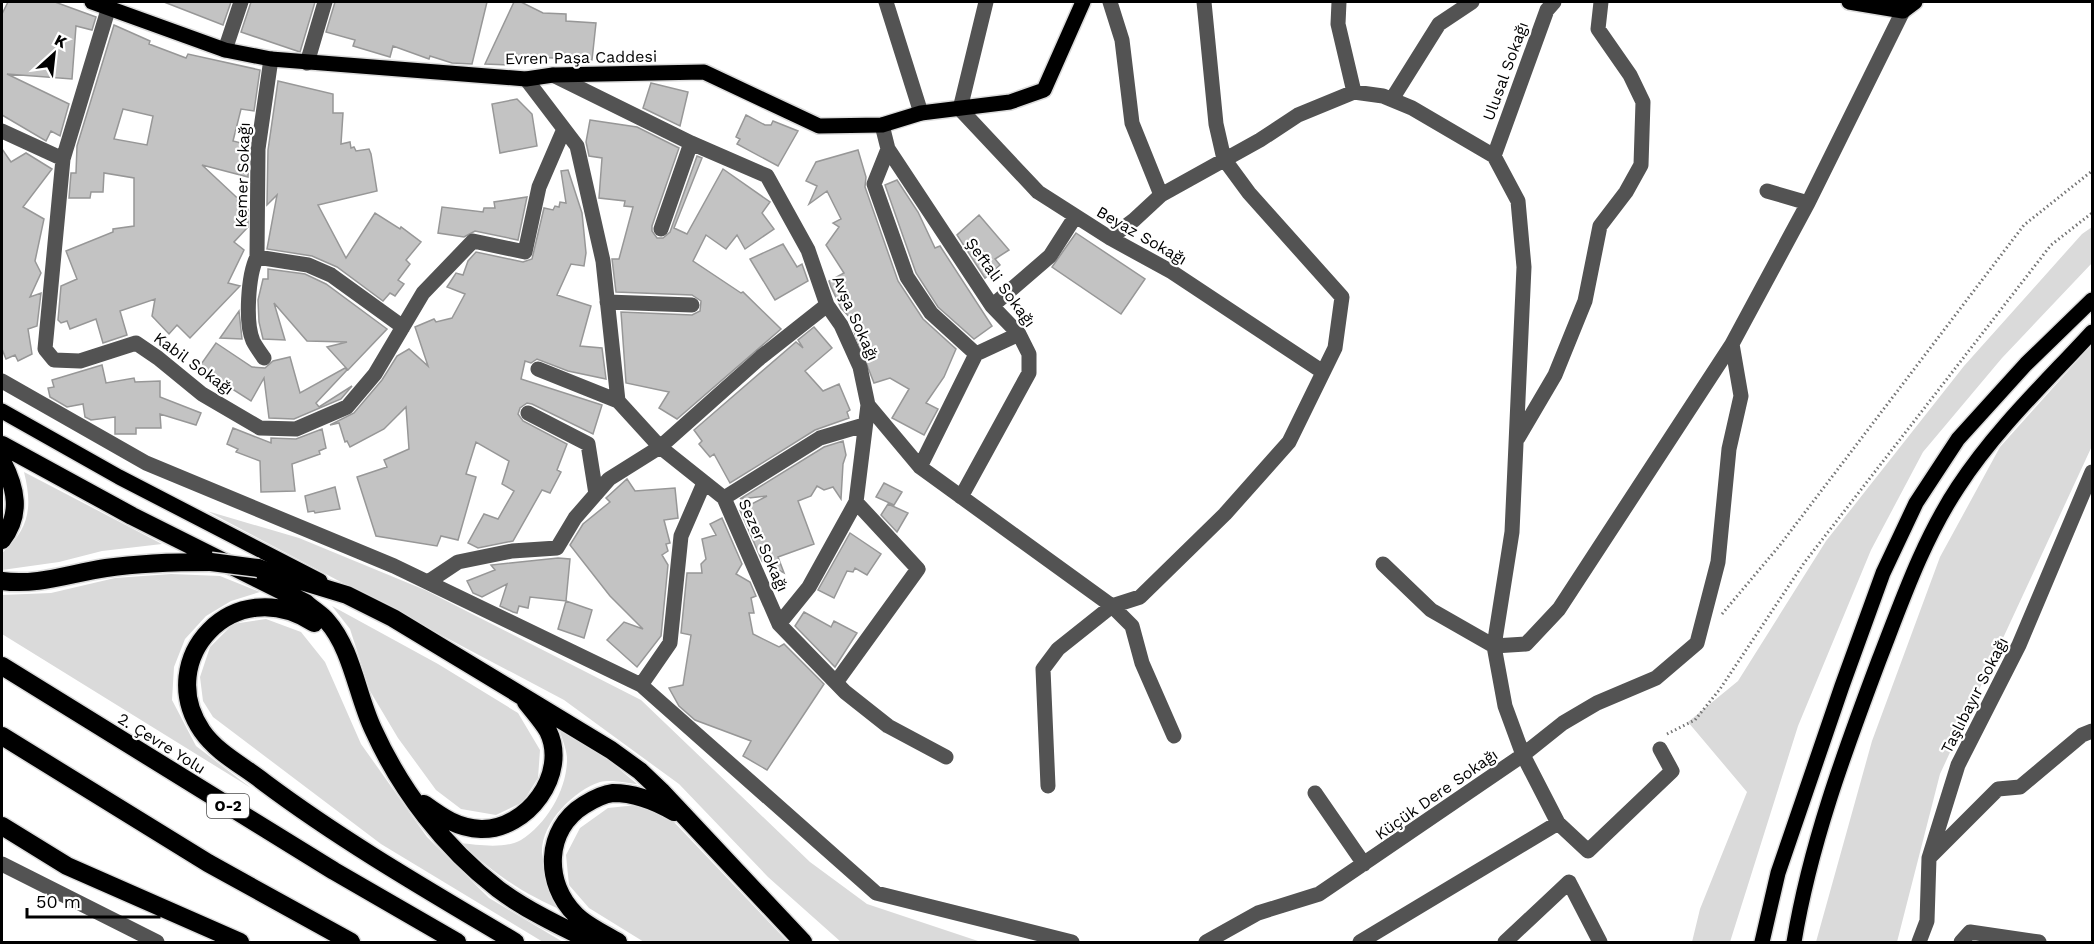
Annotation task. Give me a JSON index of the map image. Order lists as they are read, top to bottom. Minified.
{"streets":{"highway":["2. Çevre Yolu","O-2"],"main road":["Evren Paşa Caddesi"],"street":["Ulusal Sokağı","Kemer Sokağı","Beyaz Sokağı","Şeftali Sokağı","Avşa Sokağı","Kabil Sokağı","Sezer Sokağı","Taşlıbayır Sokağı","Küçük Dere Sokağı"]},"crossings":[["Evren Paşa Caddesi","Kemer Sokağı"],["Evren Paşa Caddesi","Beyaz Sokağı"],["Evren Paşa Caddesi","Şeftali Sokağı"],["Evren Paşa Caddesi","Avşa Sokağı"],["Evren Paşa Caddesi","Kabil Sokağı"],["Ulusal Sokağı","Küçük Dere Sokağı"],["Şeftali Sokağı","Avşa Sokağı"]],"scale_bar":"50 m","north":"top right"}
